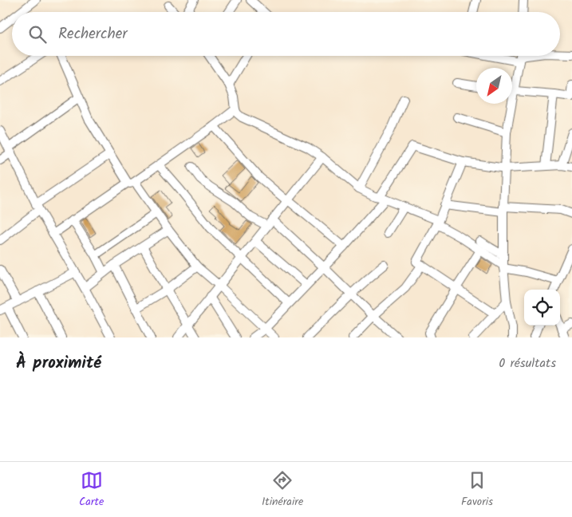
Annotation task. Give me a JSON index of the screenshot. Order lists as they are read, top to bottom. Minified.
{"north":"bottom left","page":{"search":"Rechercher","heading":["À proximité","0 résultats"],"nav":["Carte","Itinéraire","Favoris"]}}
